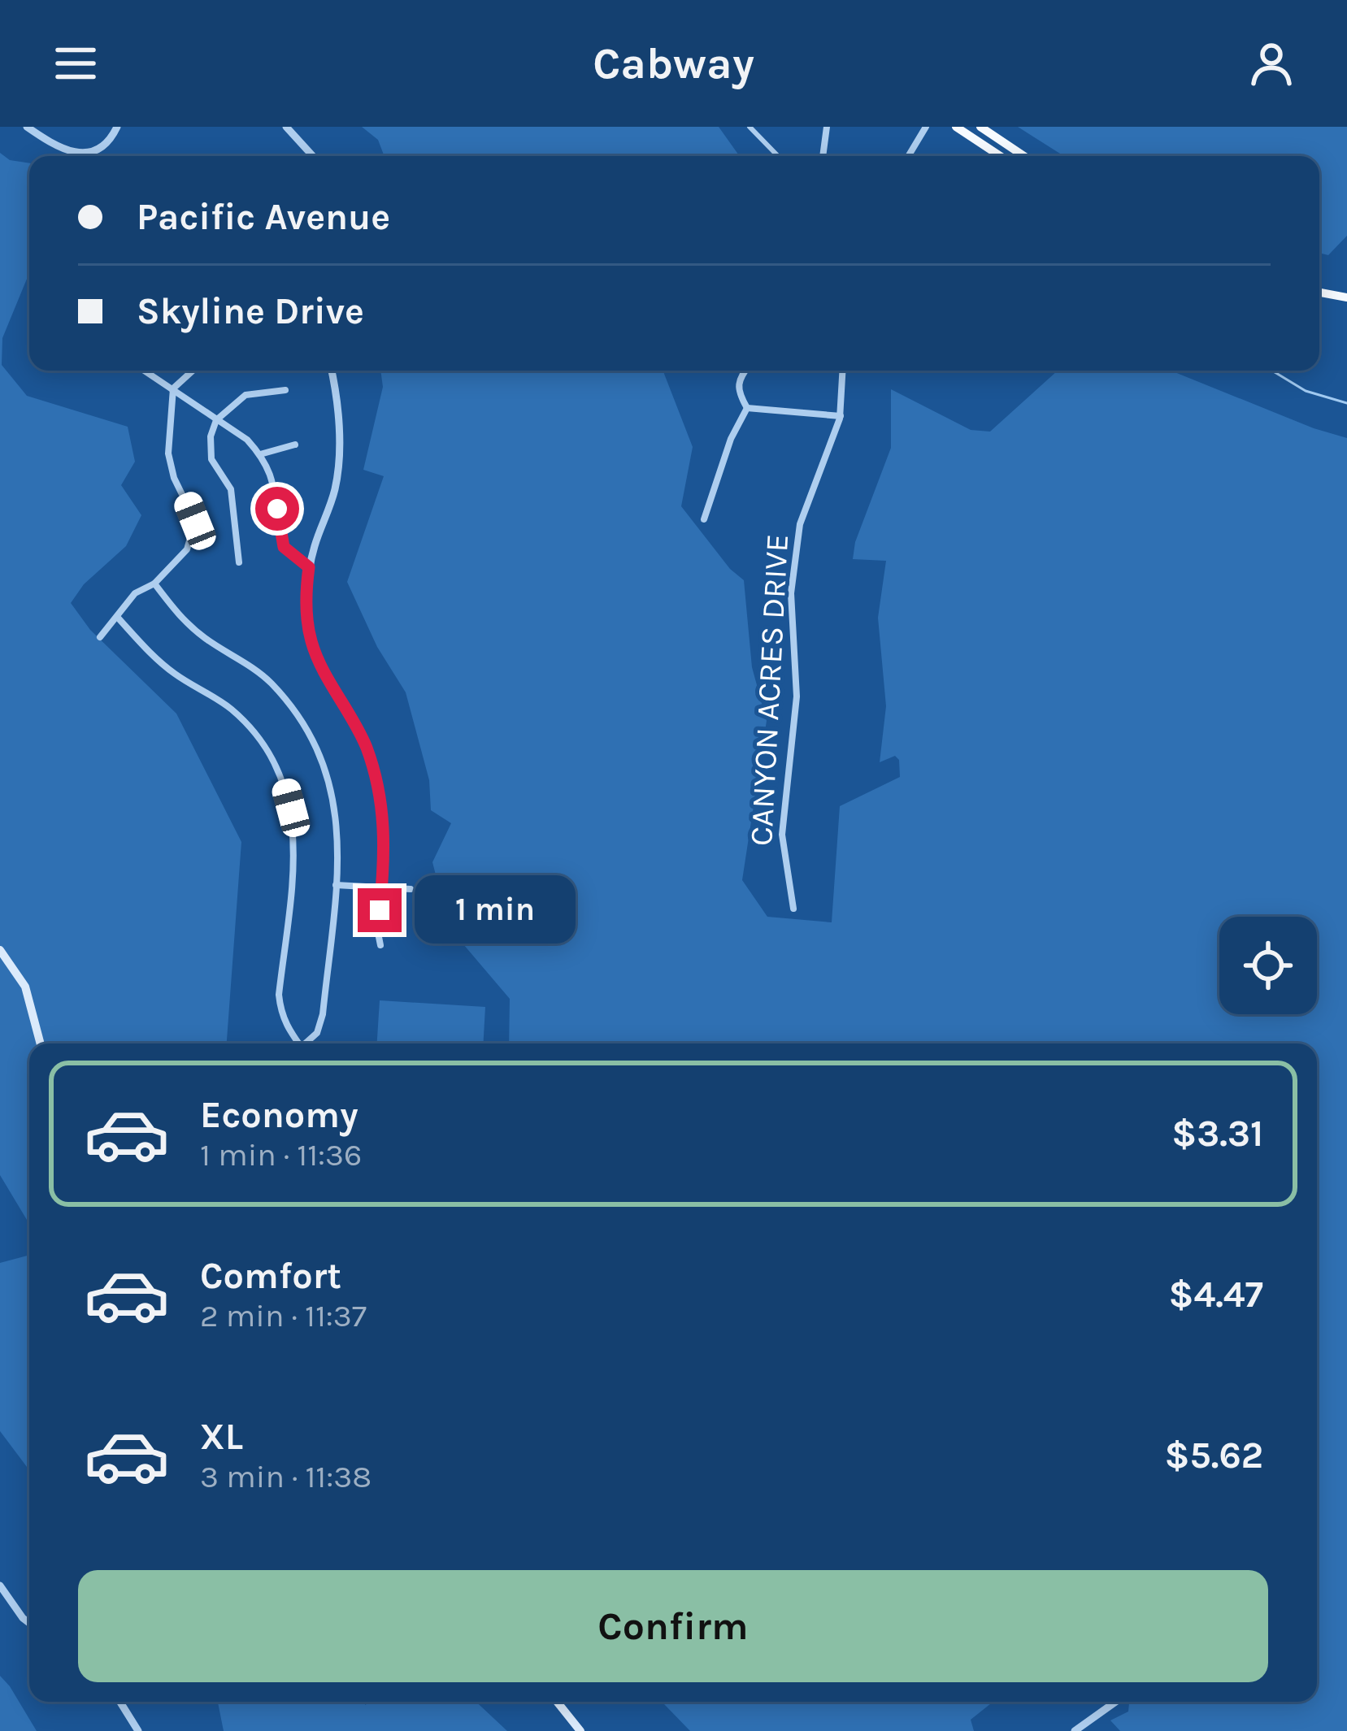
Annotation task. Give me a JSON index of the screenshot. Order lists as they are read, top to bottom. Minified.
{"streets":{"street":["CANYON ACRES DRIVE"]},"page":{"header":"Cabway","banner":["Pacific Avenue","Skyline Drive"],"bubble":"1 min","list":[{"name":"Economy","note":"1 min · 11:36","value":"$3.31"},{"name":"Comfort","note":"2 min · 11:37","value":"$4.47"},{"name":"XL","note":"3 min · 11:38","value":"$5.62"}],"buttons":"Confirm"}}
